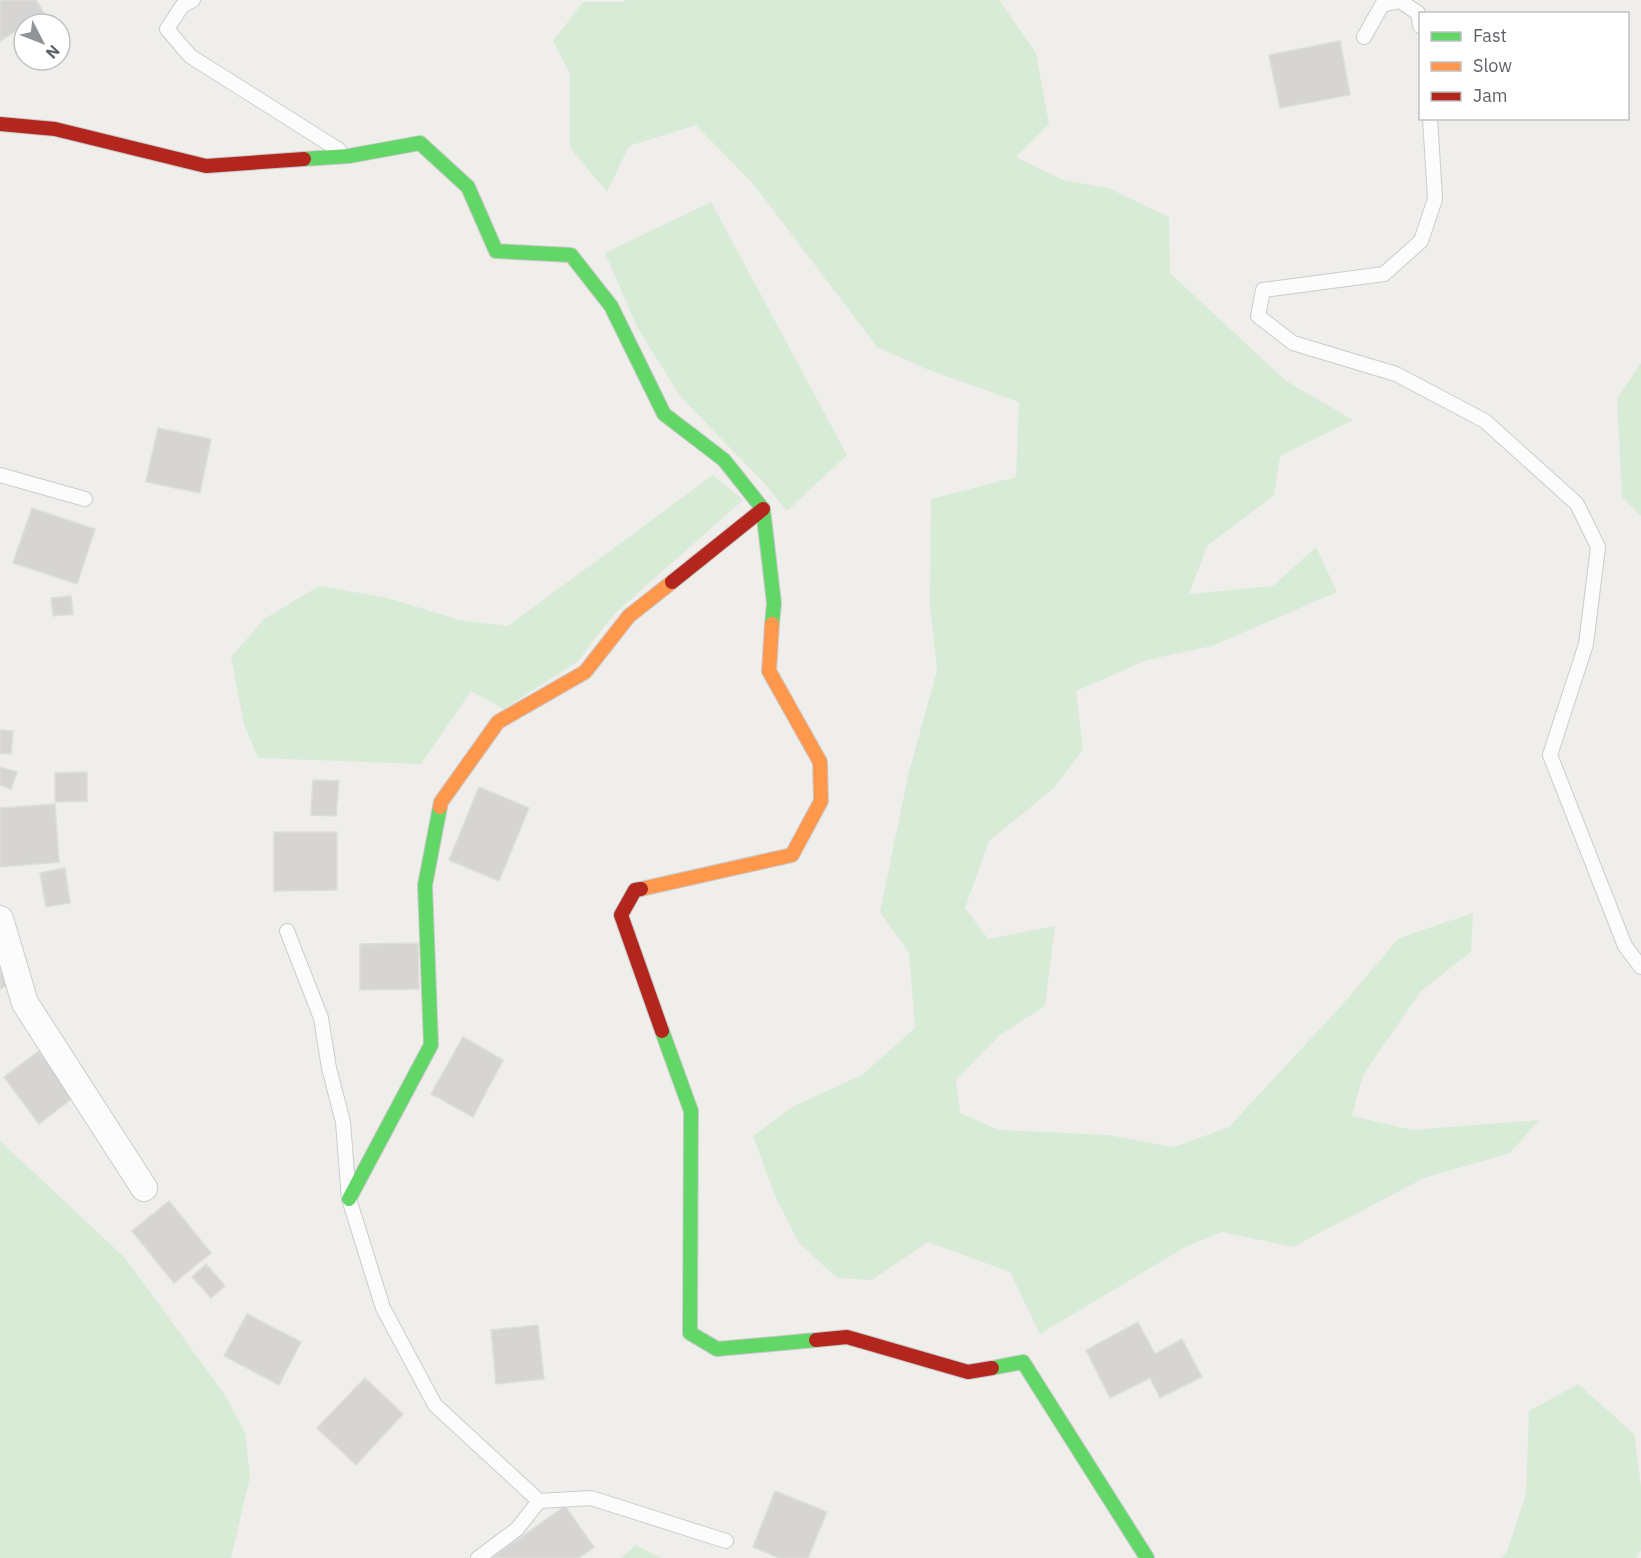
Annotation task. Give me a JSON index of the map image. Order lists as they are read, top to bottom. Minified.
{"legend":["Fast","Slow","Jam"],"north":"bottom right"}
